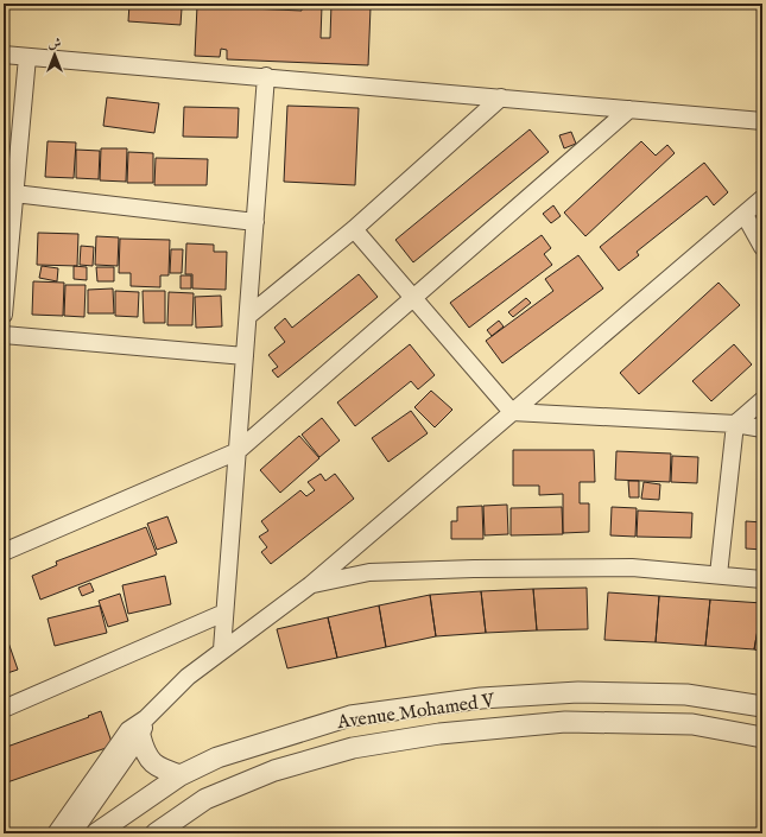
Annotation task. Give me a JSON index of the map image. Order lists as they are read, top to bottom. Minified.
{"streets":{"street":["Avenue Mohamed V"]},"north":"top"}
